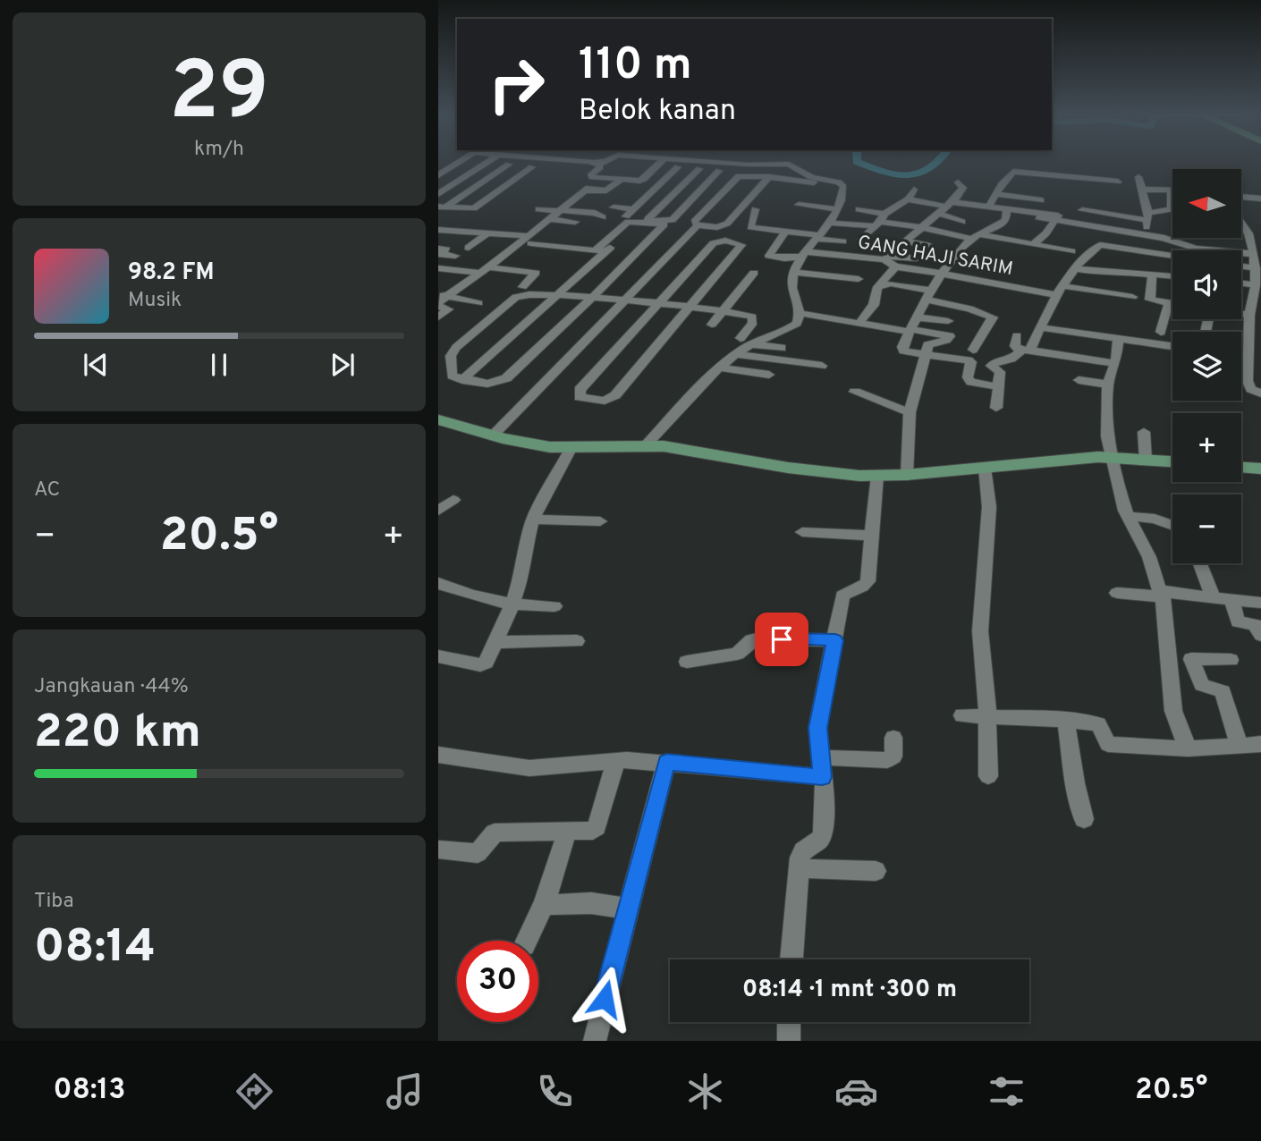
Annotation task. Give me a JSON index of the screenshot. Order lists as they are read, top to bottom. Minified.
{"streets":{"street":["GANG HAJI SARIM"]},"north":"left","page":{"tile":[["29","km/h"],"AC",["Jangkauan · 44%","220 km"],["Tiba","08:14"]],"turn":["110 m","Belok kanan"],"map_buttons":["+","−"],"song":["98.2 FM","Musik"],"heat":["−","20.5°","+"],"limit":"30","trip":"08:14 · 1 mnt · 300 m","tabs":["08:13","20.5°"]}}
